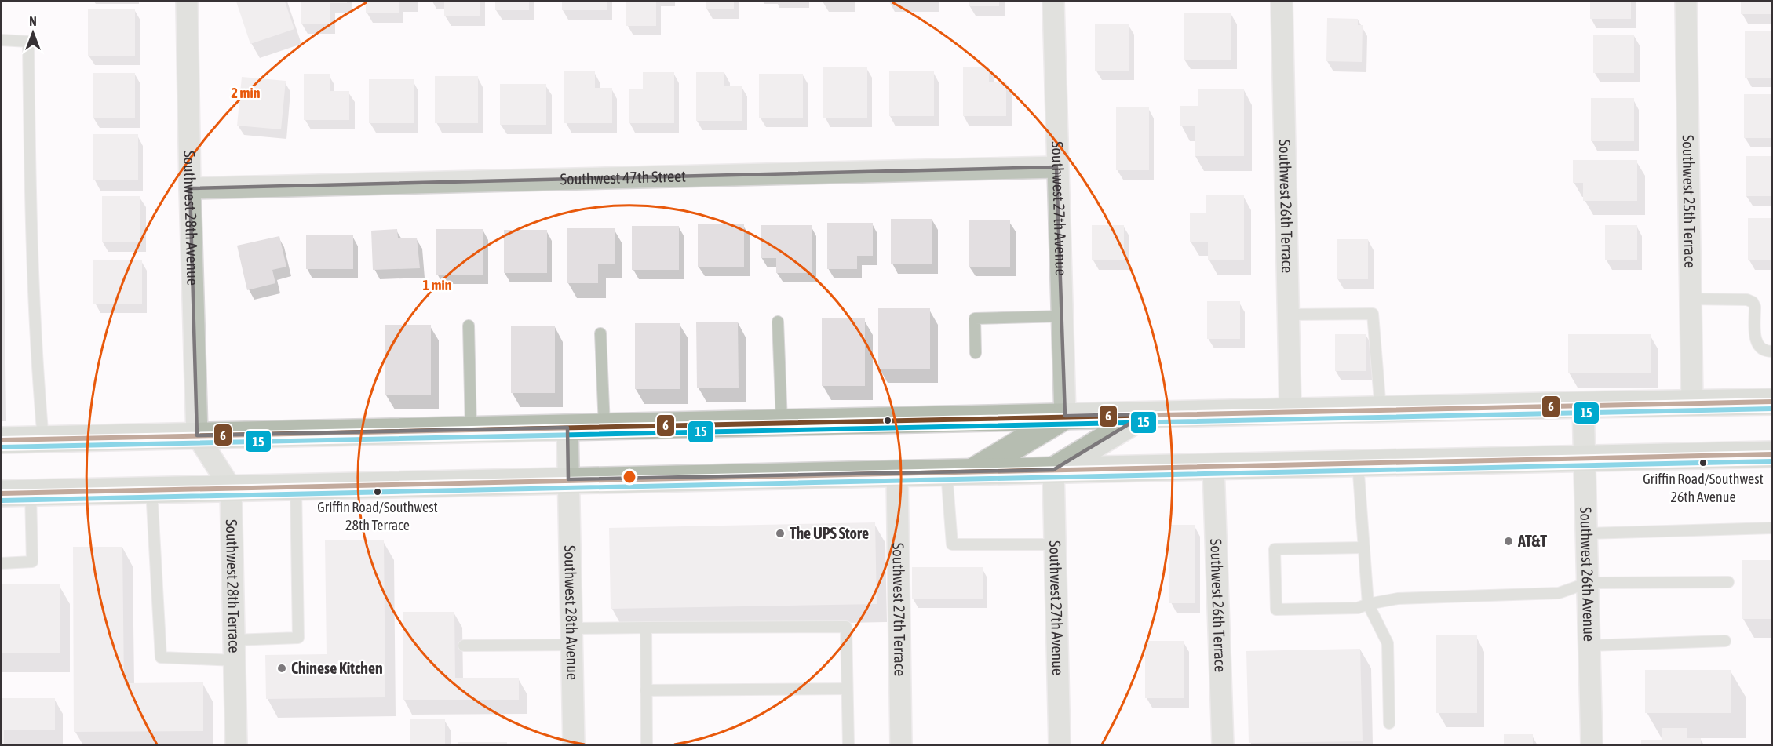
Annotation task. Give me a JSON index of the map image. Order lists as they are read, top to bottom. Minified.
{"streets":{"street":["Southwest 47th Street","Southwest 25th Terrace","Southwest 26th Terrace","Southwest 27th Avenue","Southwest 28th Avenue","Southwest 26th Avenue","Southwest 28th Terrace","Southwest 27th Terrace"]},"crossings":[["Southwest 47th Street","Southwest 27th Avenue"],["Southwest 47th Street","Southwest 28th Avenue"]],"places":["Griffin Road/Southwest 26th Avenue","Griffin Road/Southwest 28th Terrace","The UPS Store","AT&T","Chinese Kitchen"],"lines":["transit line 6","transit line 15"],"north":"top","rings":["2 min","1 min"]}
